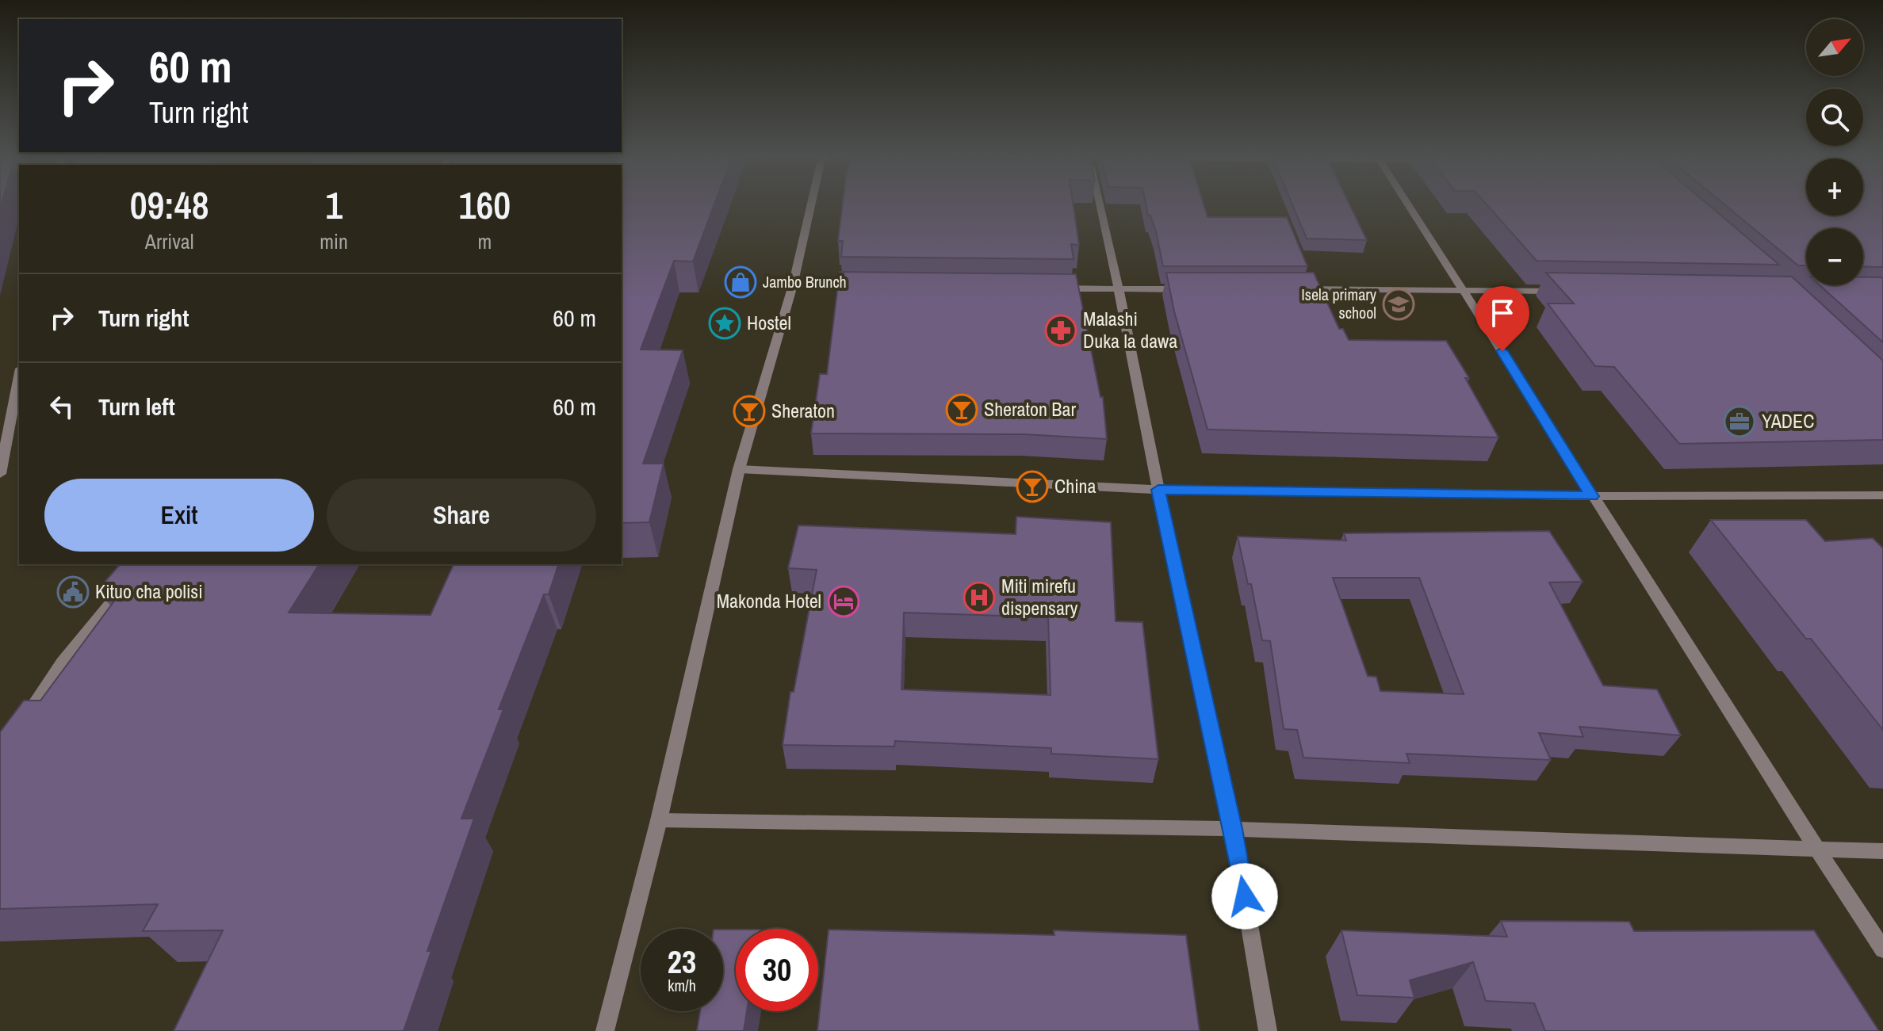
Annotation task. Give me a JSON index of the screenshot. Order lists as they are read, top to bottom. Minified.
{"places":{"shop":["Jambo Brunch"],"school or university":["Isela primary school"],"place":["Hostel"],"pharmacy":["Malashi Duka la dawa"],"bar":["Sheraton Bar","Sheraton","China"],"office":["YADEC"],"public building":["Kituo cha polisi"],"hospital":["Miti mirefu dispensary"],"hotel":["Makonda Hotel"]},"north":"top right","page":{"map_buttons":["+","−"],"turn":["60 m","Turn right"],"eta":["09:48","Arrival","1","min","160","m"],"list":[{"name":"Turn right","value":"60 m"},{"name":"Turn left","value":"60 m"}],"buttons":["Exit","Share"],"speed":"23 km/h","limit":"30"}}
